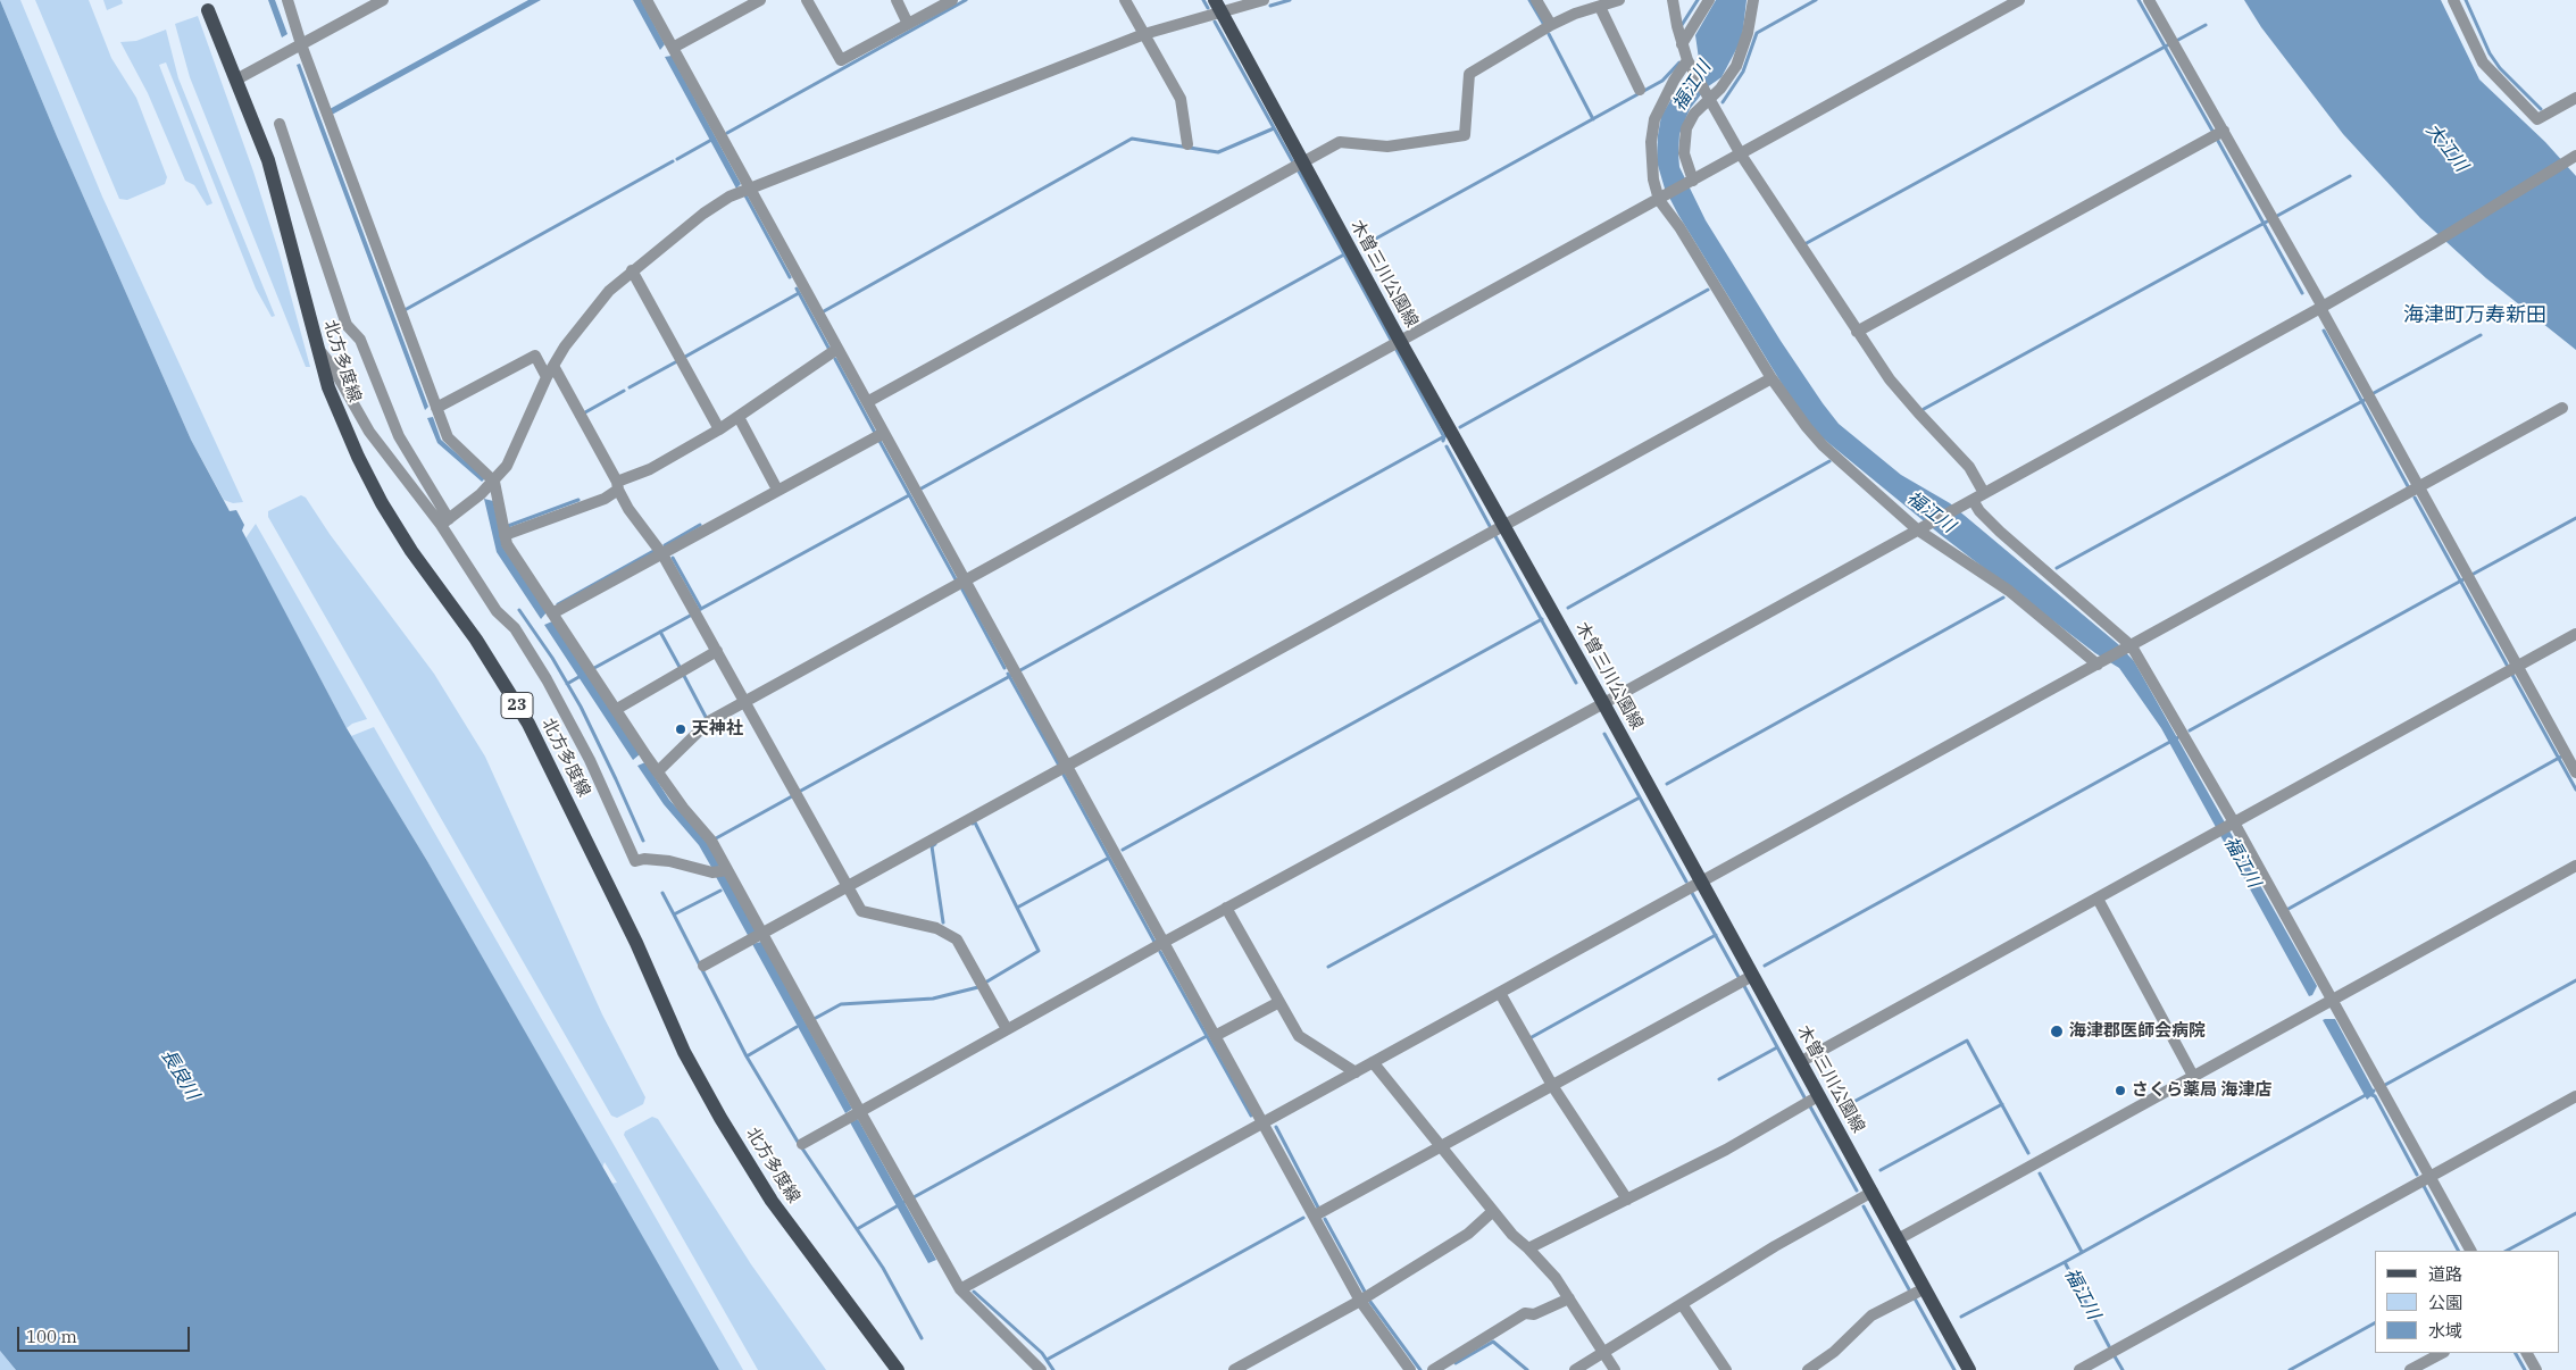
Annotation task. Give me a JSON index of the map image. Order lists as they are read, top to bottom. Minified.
{"streets":{"main road":["木曽三川公園線","北方多度線","23"]},"districts":["海津町万寿新田"],"water":["福江川","大江川","長良川"],"places":["天神社","海津郡医師会病院","さくら薬局 海津店"],"legend":["道路","公園","水域"],"scale_bar":"100 m"}
